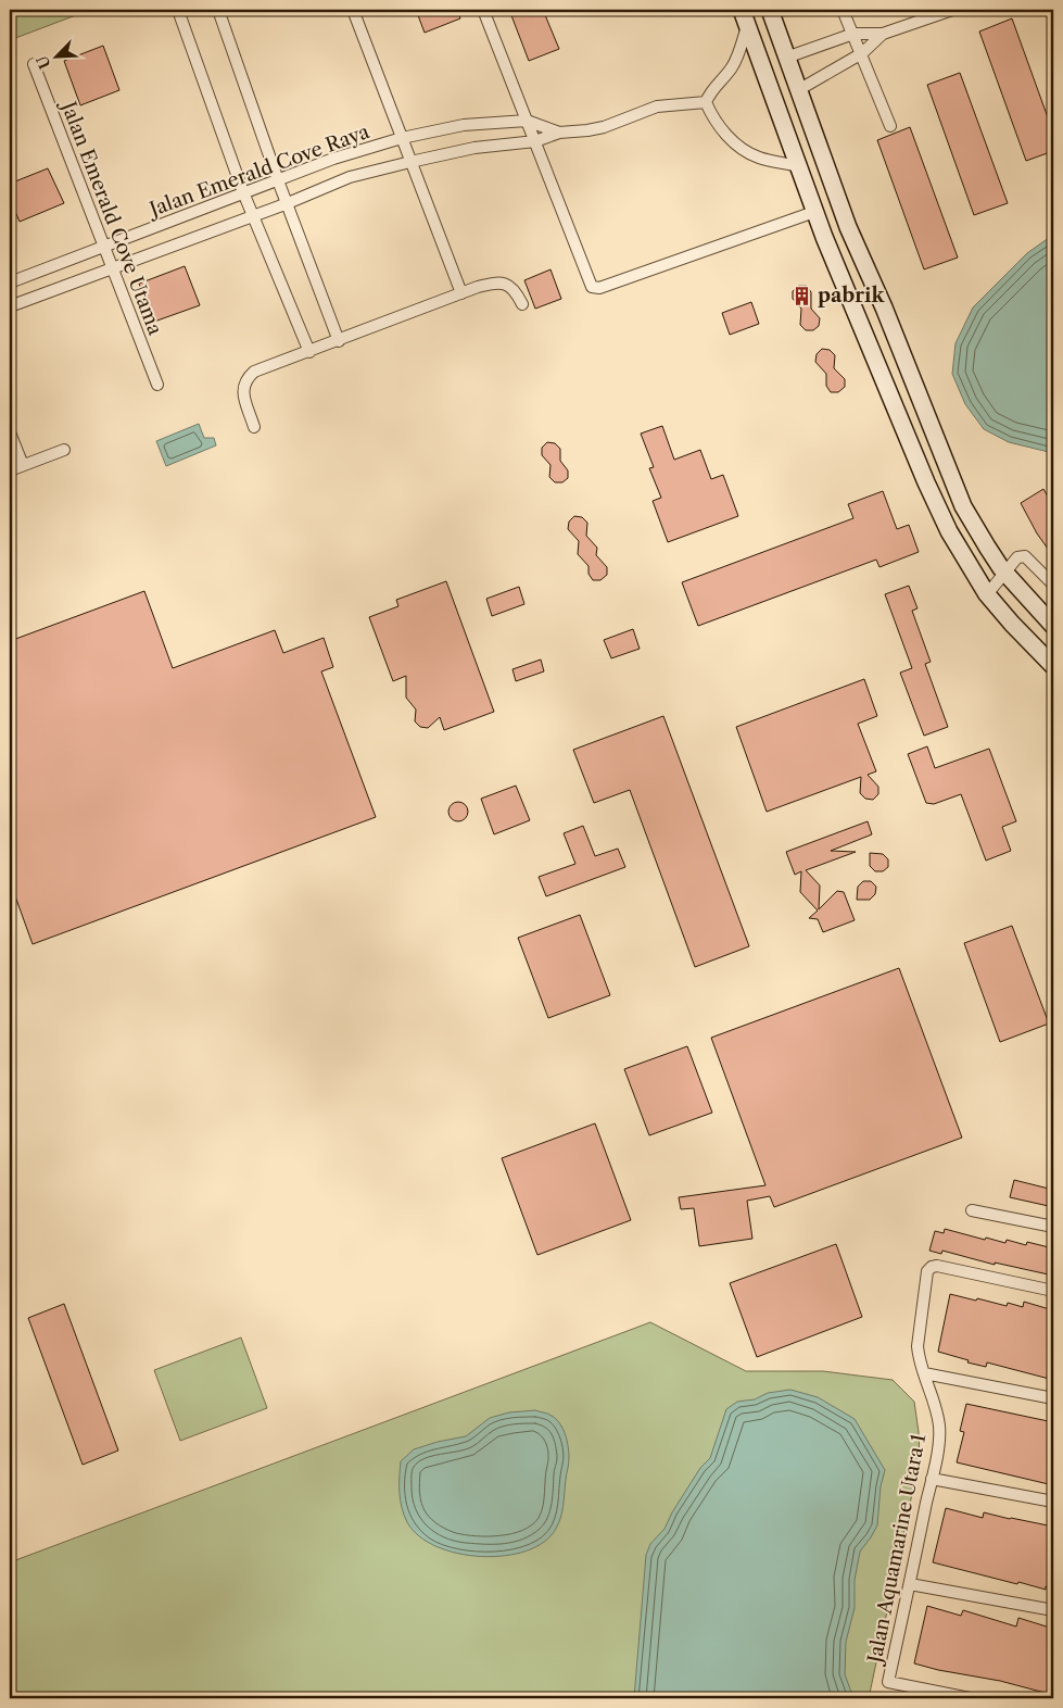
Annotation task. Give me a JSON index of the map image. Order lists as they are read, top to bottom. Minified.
{"streets":{"street":["Jalan Emerald Cove Raya","Jalan Emerald Cove Utama","Jalan Aquamarine Utara 1"]},"crossings":[["Jalan Emerald Cove Raya","Jalan Emerald Cove Utama"]],"places":{"building":["pabrik"]},"north":"bottom left"}
